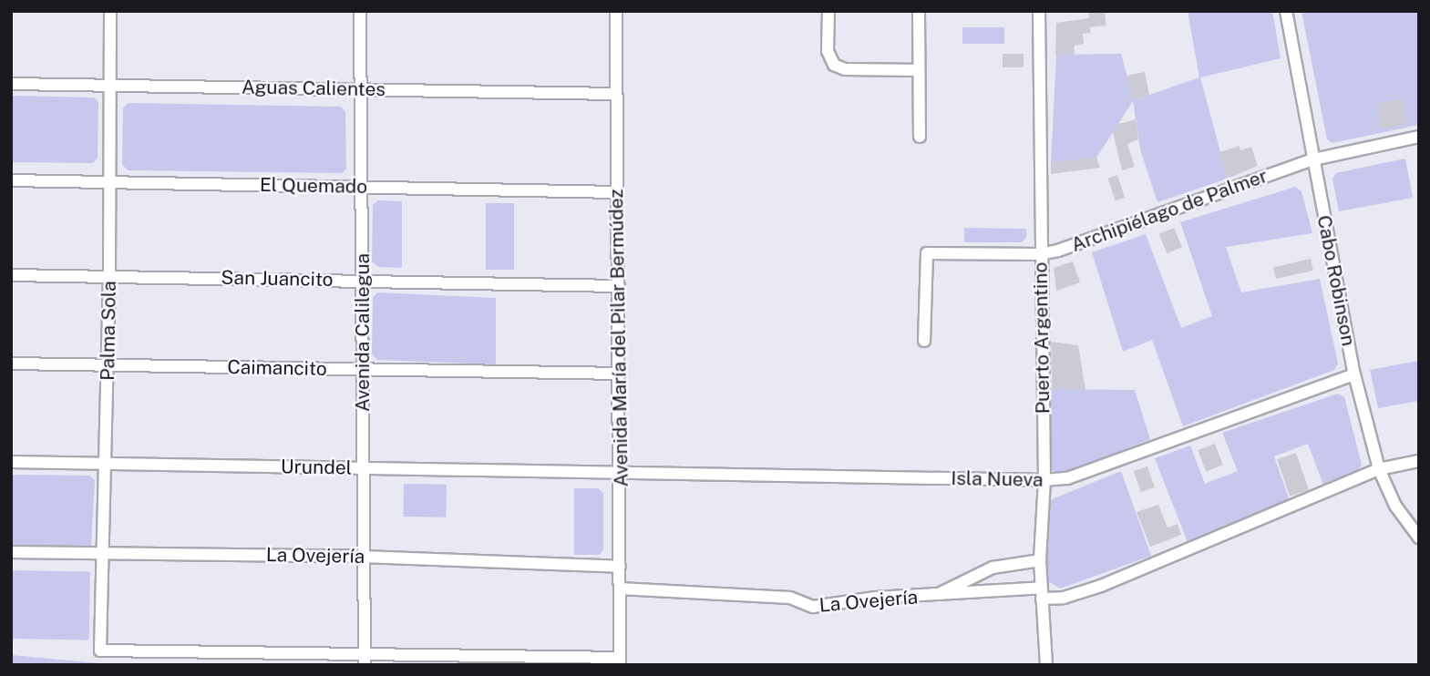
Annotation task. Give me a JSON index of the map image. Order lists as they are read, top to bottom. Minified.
{"streets":{"street":["Aguas Calientes","El Quemado","Archipiélago de Palmer","San Juancito","Cabo Robinson","Palma Sola","Avenida Calilegua","Avenida María del Pilar Bermúdez","Puerto Argentino","Caimancito","Urundel","Isla Nueva","La Ovejería"]},"crossings":[["Aguas Calientes","Palma Sola"],["Aguas Calientes","Avenida Calilegua"],["Aguas Calientes","Avenida María del Pilar Bermúdez"],["El Quemado","Palma Sola"],["El Quemado","Avenida Calilegua"],["El Quemado","Avenida María del Pilar Bermúdez"],["Archipiélago de Palmer","Cabo Robinson"],["Archipiélago de Palmer","Puerto Argentino"],["San Juancito","Palma Sola"],["San Juancito","Avenida Calilegua"],["San Juancito","Avenida María del Pilar Bermúdez"],["Cabo Robinson","Isla Nueva"],["Cabo Robinson","La Ovejería"],["Palma Sola","Avenida Calilegua"],["Palma Sola","Caimancito"],["Palma Sola","Urundel"],["Palma Sola","La Ovejería"],["Avenida Calilegua","Caimancito"],["Avenida Calilegua","Urundel"],["Avenida Calilegua","La Ovejería"],["Avenida María del Pilar Bermúdez","Caimancito"],["Avenida María del Pilar Bermúdez","Urundel"],["Avenida María del Pilar Bermúdez","Isla Nueva"],["Avenida María del Pilar Bermúdez","La Ovejería"],["Puerto Argentino","Isla Nueva"],["Puerto Argentino","La Ovejería"],["Urundel","Isla Nueva"]]}
